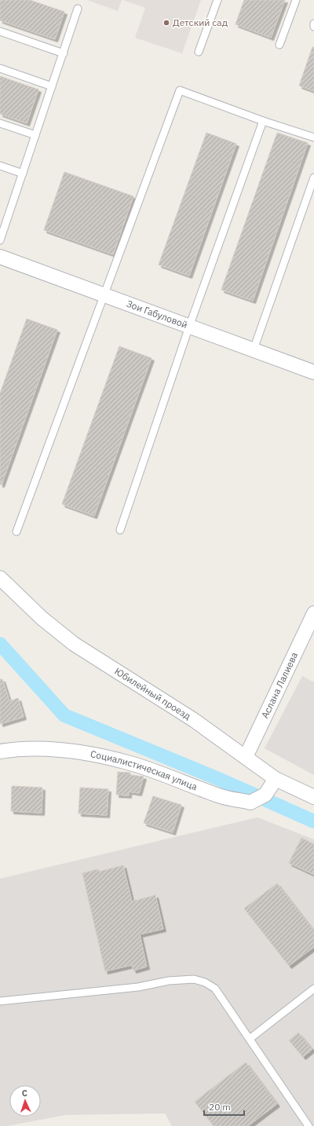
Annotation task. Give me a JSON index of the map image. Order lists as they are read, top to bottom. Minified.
{"streets":{"street":["Зои Габуловой","Аслана Лалиева","Юбилейный проезд","Социалистическая улица"]},"crossings":[["Аслана Лалиева","Юбилейный проезд"],["Юбилейный проезд","Социалистическая улица"]],"places":["Детский сад"],"scale_bar":"20 m","north":"top"}
